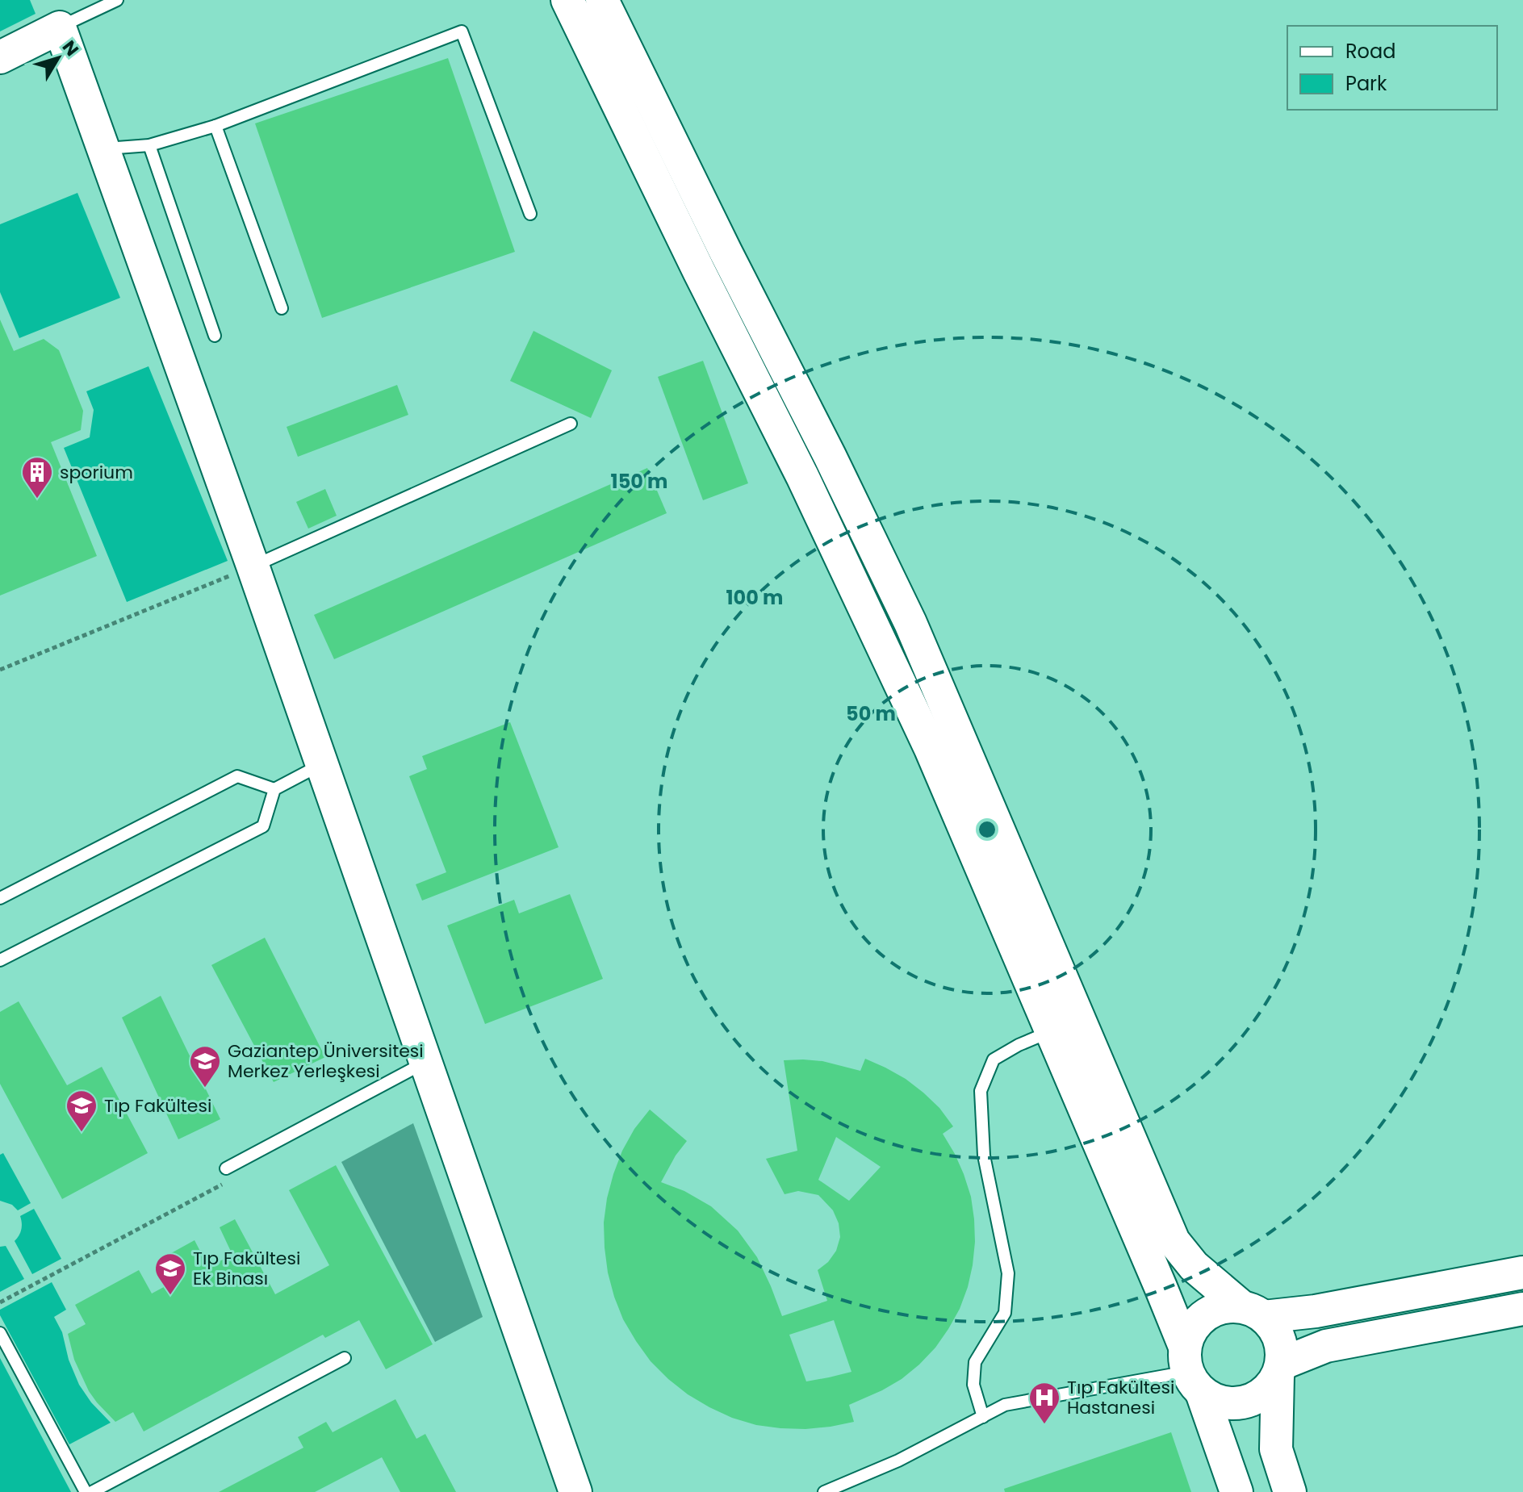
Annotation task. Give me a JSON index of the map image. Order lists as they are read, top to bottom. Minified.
{"places":{"building":["sporium"],"school or university":["Gaziantep Üniversitesi Merkez Yerleşkesi","Tıp Fakültesi","Tıp Fakültesi Ek Binası"],"hospital":["Tıp Fakültesi Hastanesi"]},"legend":["Road","Park"],"north":"top right","rings":["150 m","100 m","50 m"]}
